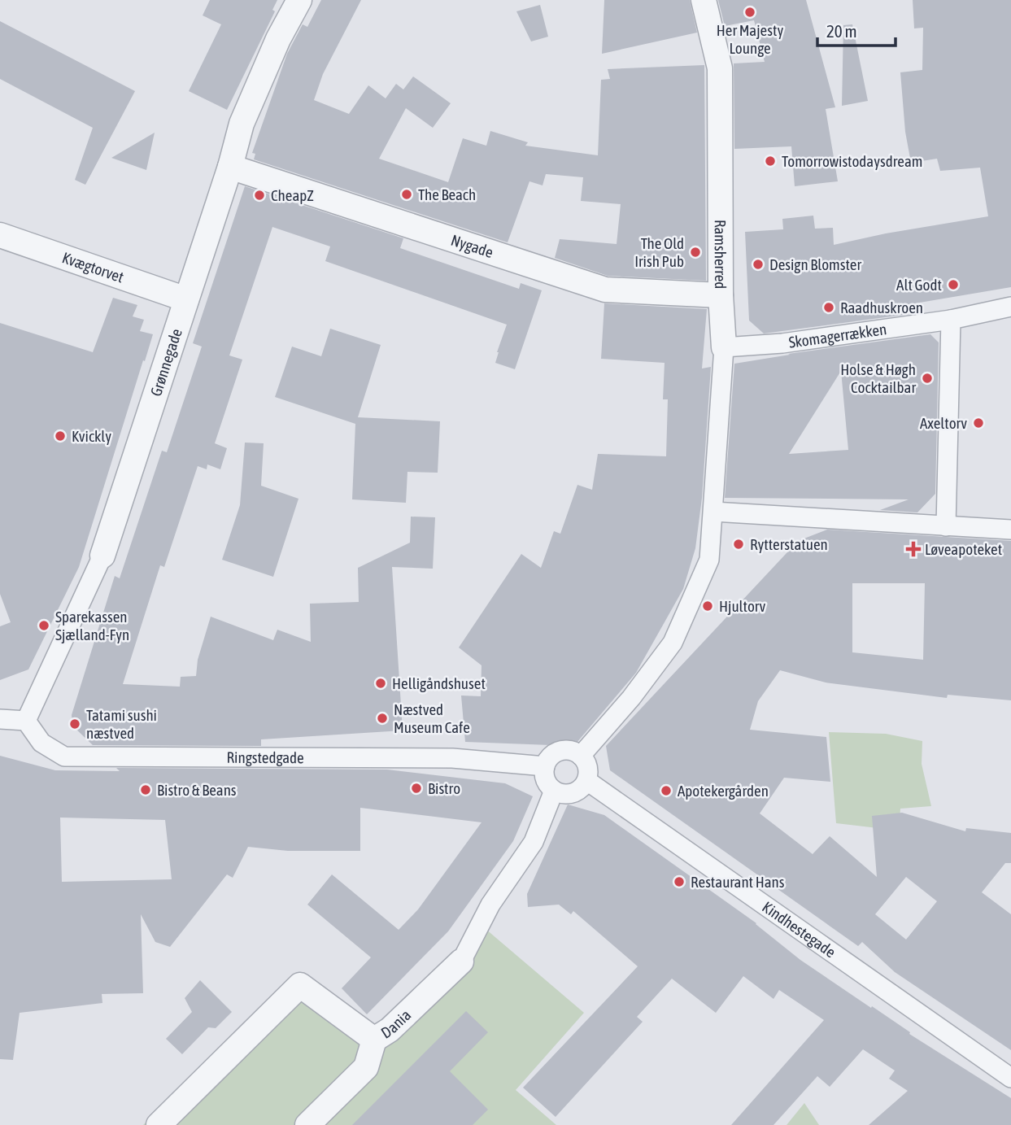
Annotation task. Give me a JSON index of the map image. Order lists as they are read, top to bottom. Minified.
{"streets":{"street":["Nygade","Ramsherred","Kvægtorvet","Skomagerrækken","Grønnegade","Ringstedgade","Kindhestegade","Dania"]},"crossings":[["Nygade","Ramsherred"],["Nygade","Grønnegade"],["Ramsherred","Skomagerrækken"],["Kvægtorvet","Grønnegade"],["Grønnegade","Ringstedgade"],["Ringstedgade","Kindhestegade"],["Ringstedgade","Dania"],["Kindhestegade","Dania"]],"places":{"other":["Her Majesty Lounge","Tomorrowistodaysdream","The Beach","CheapZ","The Old Irish Pub","Design Blomster","Alt Godt","Raadhuskroen","Holse & Høgh Cocktailbar","Axeltorv","Kvickly","Rytterstatuen","Hjultorv","Sparekassen Sjælland-Fyn","Helligåndshuset","Næstved Museum Cafe","Tatami sushi næstved","Bistro","Bistro & Beans","Apotekergården","Restaurant Hans"],"health":["Løveapoteket"]},"scale_bar":"20 m"}
